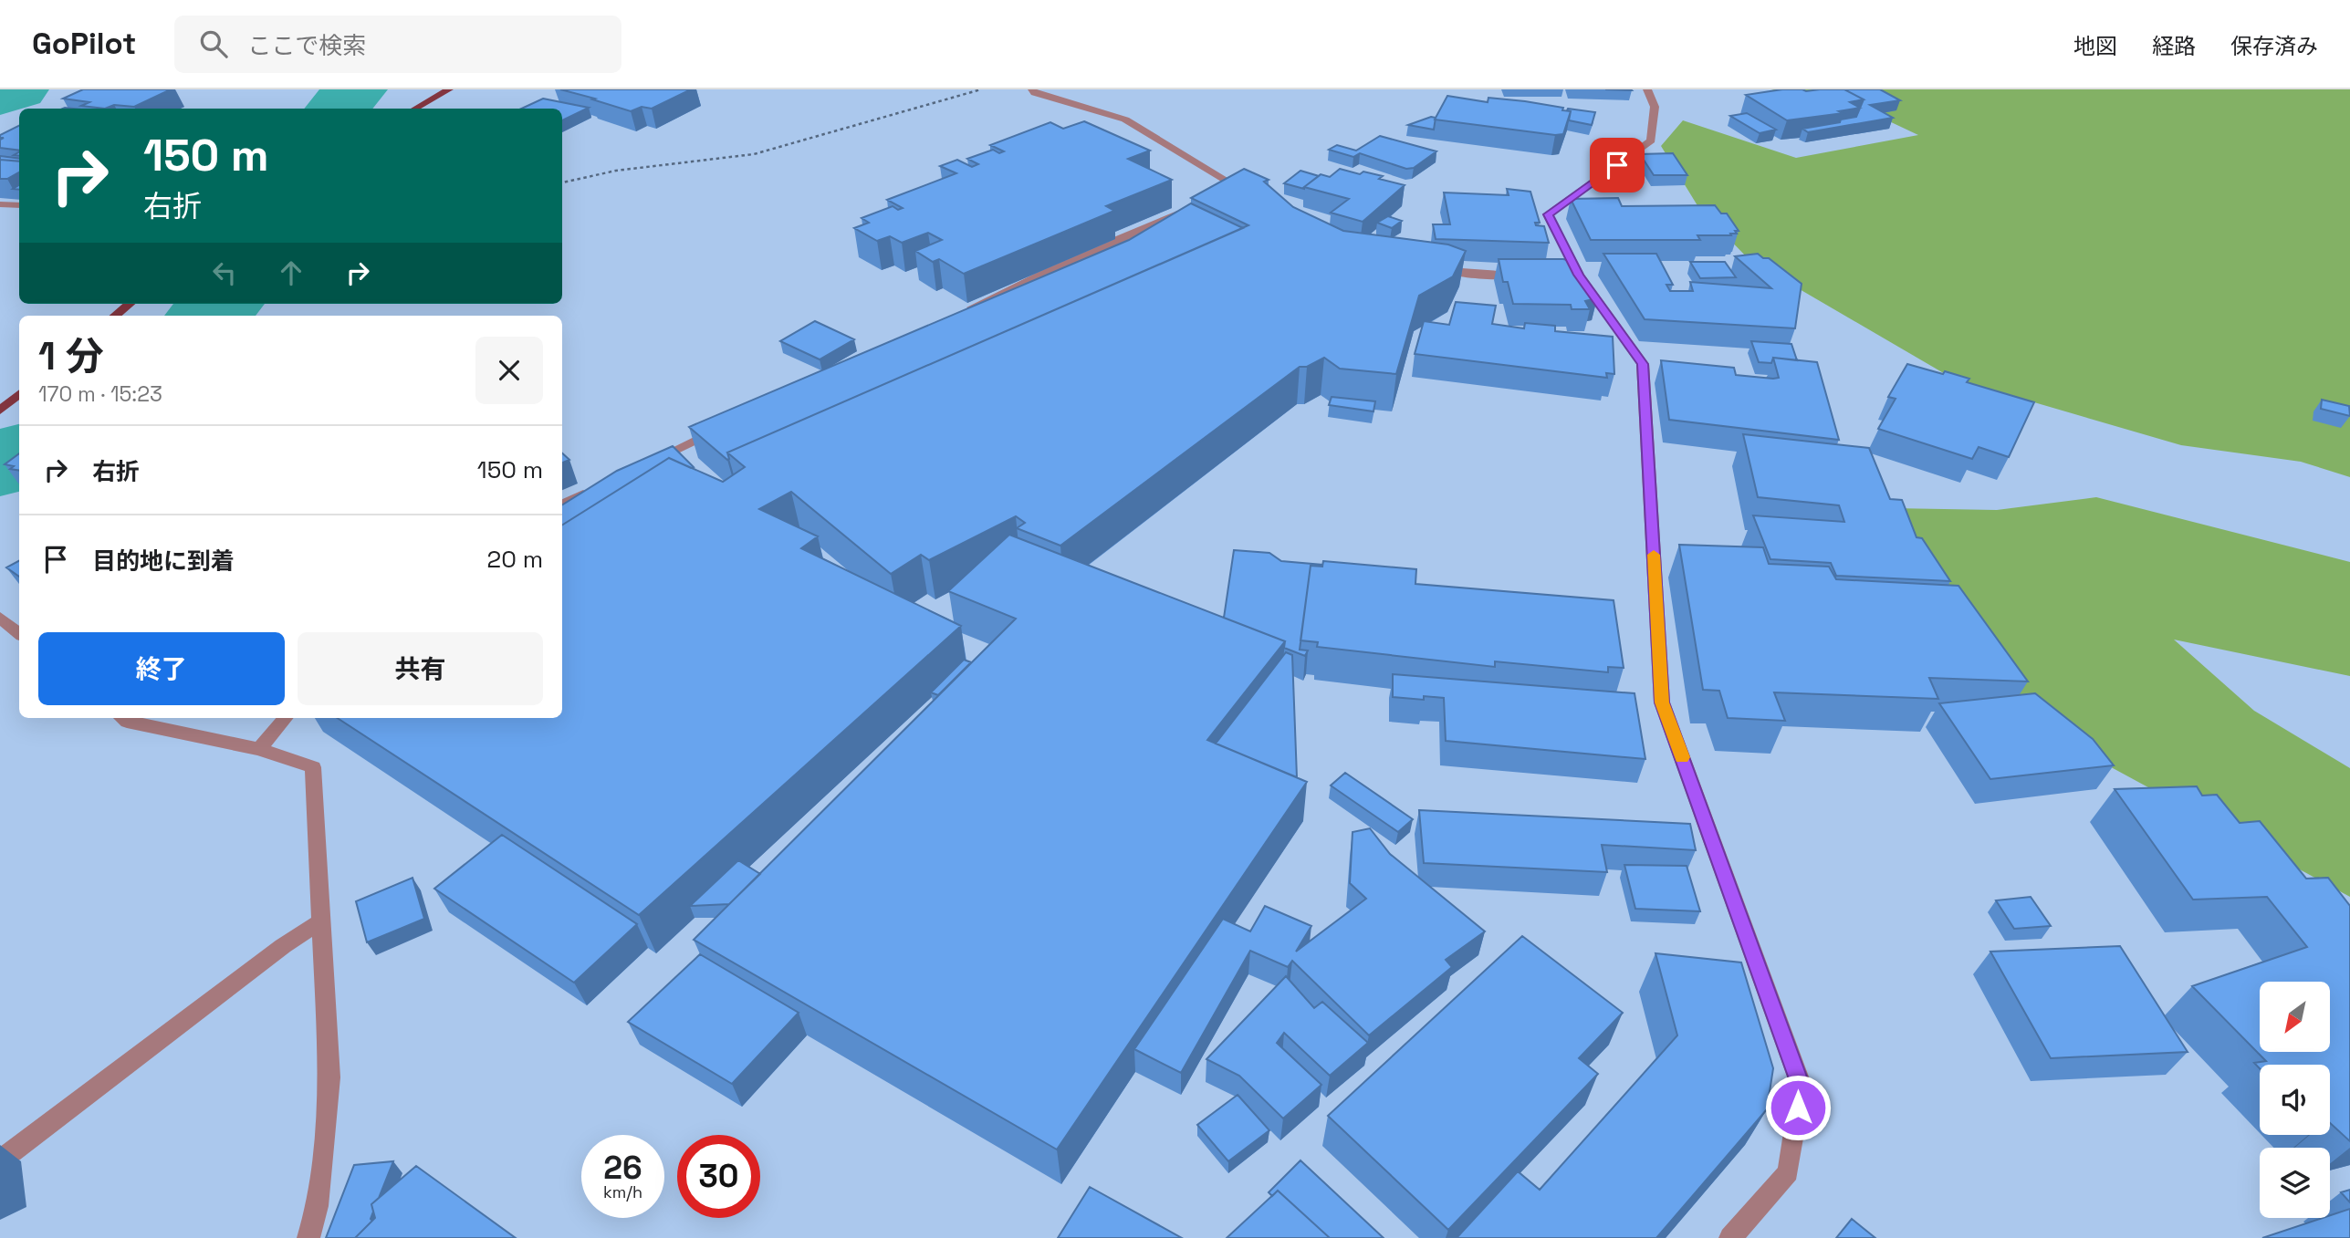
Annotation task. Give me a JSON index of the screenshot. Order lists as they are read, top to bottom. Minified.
{"north":"bottom left","page":{"header":"GoPilot","search":"ここで検索","nav":["地図","経路","保存済み"],"turn":["150 m","右折"],"heading":["1 分","170 m · 15:23"],"list":[{"name":"右折","value":"150 m"},{"name":"目的地に到着","value":"20 m"}],"buttons":["終了","共有"],"speed":"26 km/h","limit":"30"}}
